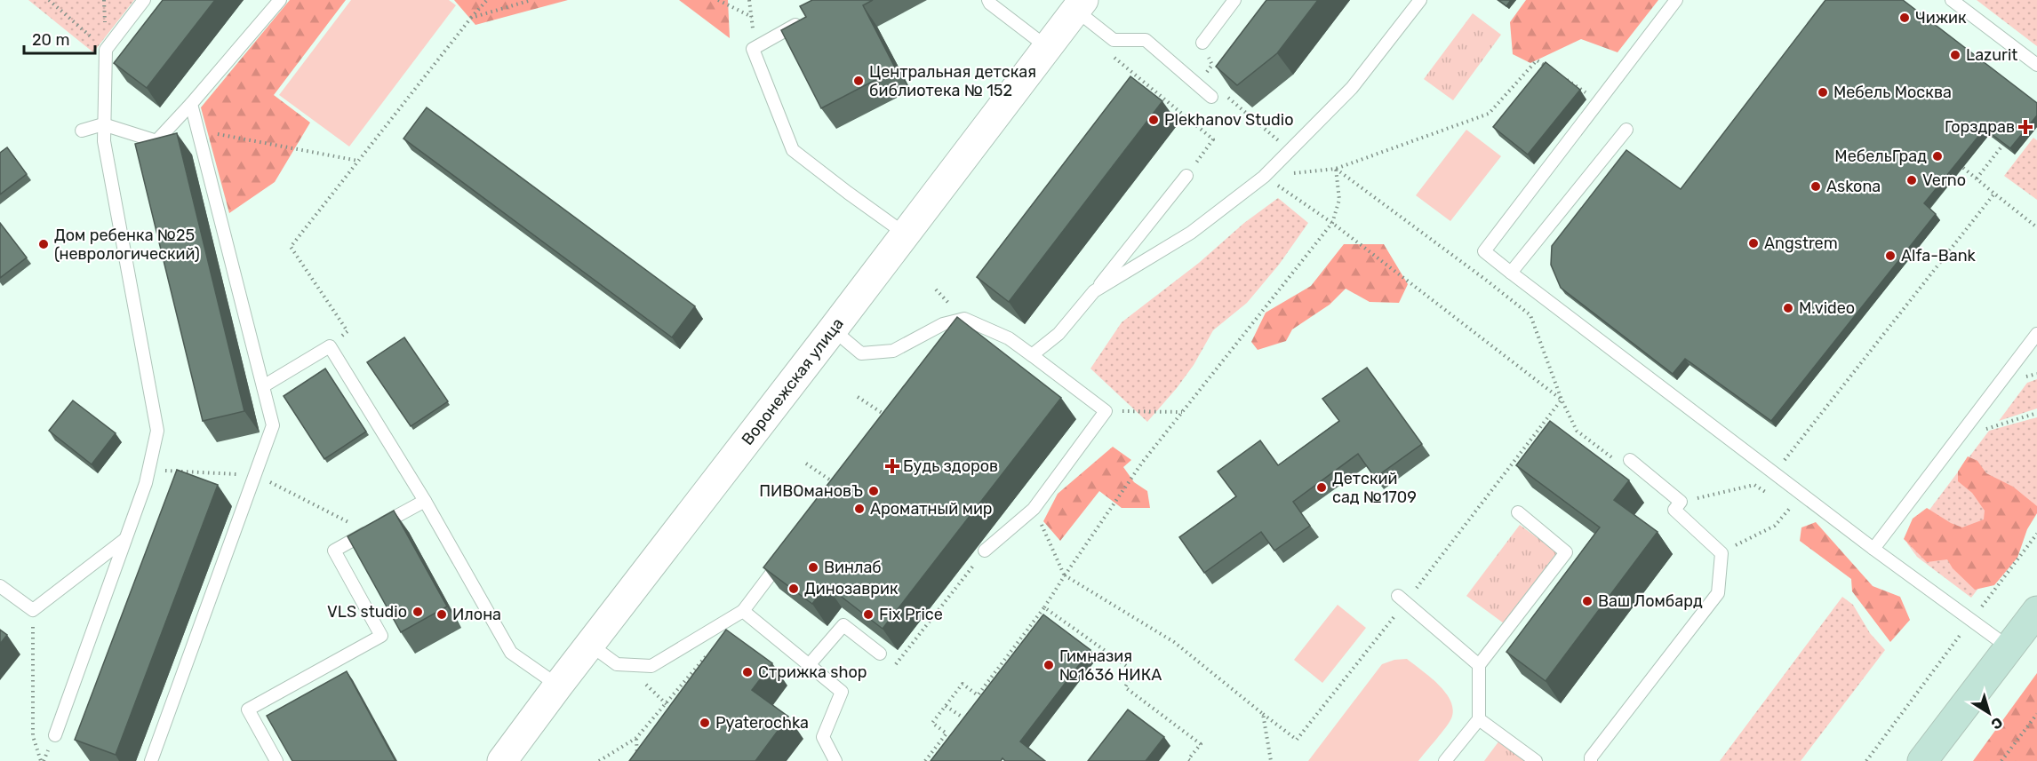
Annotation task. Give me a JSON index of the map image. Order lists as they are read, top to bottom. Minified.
{"streets":{"street":["Воронежская улица"]},"places":{"other":["Чижик","Lazurit","Центральная детская библиотека № 152","Мебель Москва","Plekhanov Studio","МебельГрад","Verno","Askona","Angstrem","Дом ребенка №25 (неврологический)","Alfa-Bank","M.video","Детский сад №1709","ПИВОмановЪ","Ароматный мир","Винлаб","Динозаврик","Ваш Ломбард","VLS studio","Илона","Fix Price","Гимназия №1636 НИКА","Стрижка shop","Pyaterochka"],"health":["Горздрав","Будь здоров"]},"scale_bar":"20 m","north":"bottom right"}
